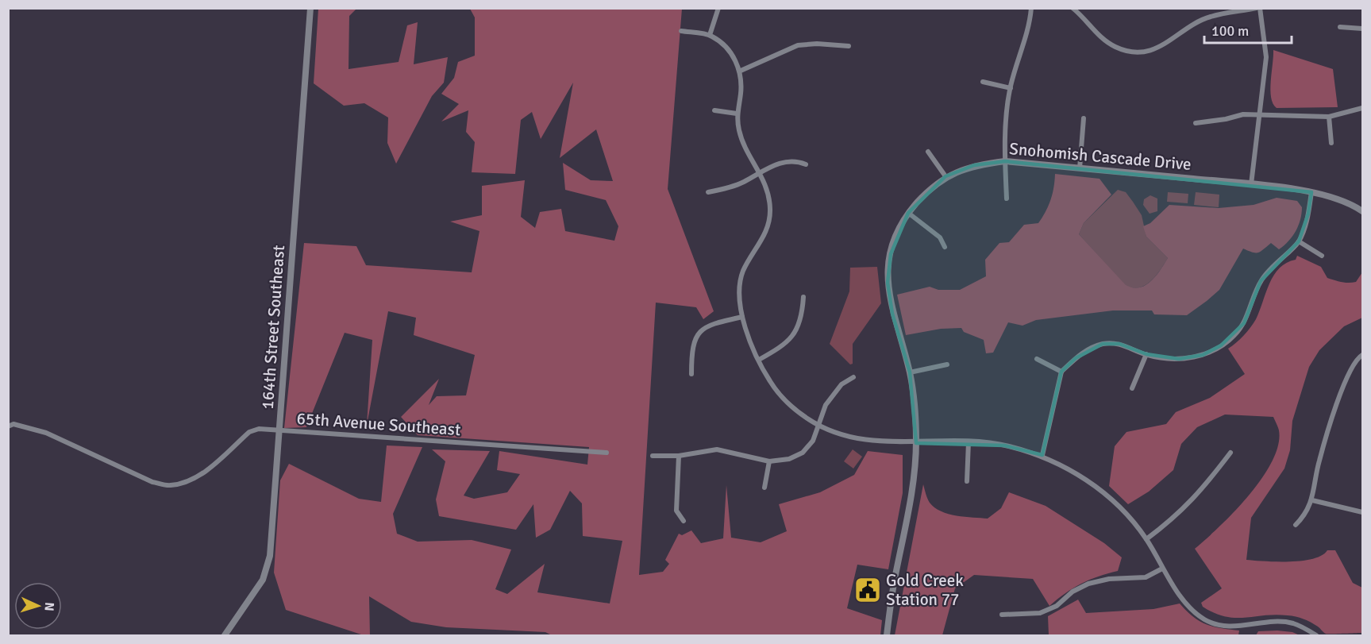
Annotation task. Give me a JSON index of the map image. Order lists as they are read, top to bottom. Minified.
{"streets":{"street":["Snohomish Cascade Drive","164th Street Southeast","65th Avenue Southeast"]},"crossings":[["164th Street Southeast","65th Avenue Southeast"]],"places":{"public building":["Gold Creek Station 77"]},"scale_bar":"100 m","north":"right"}
